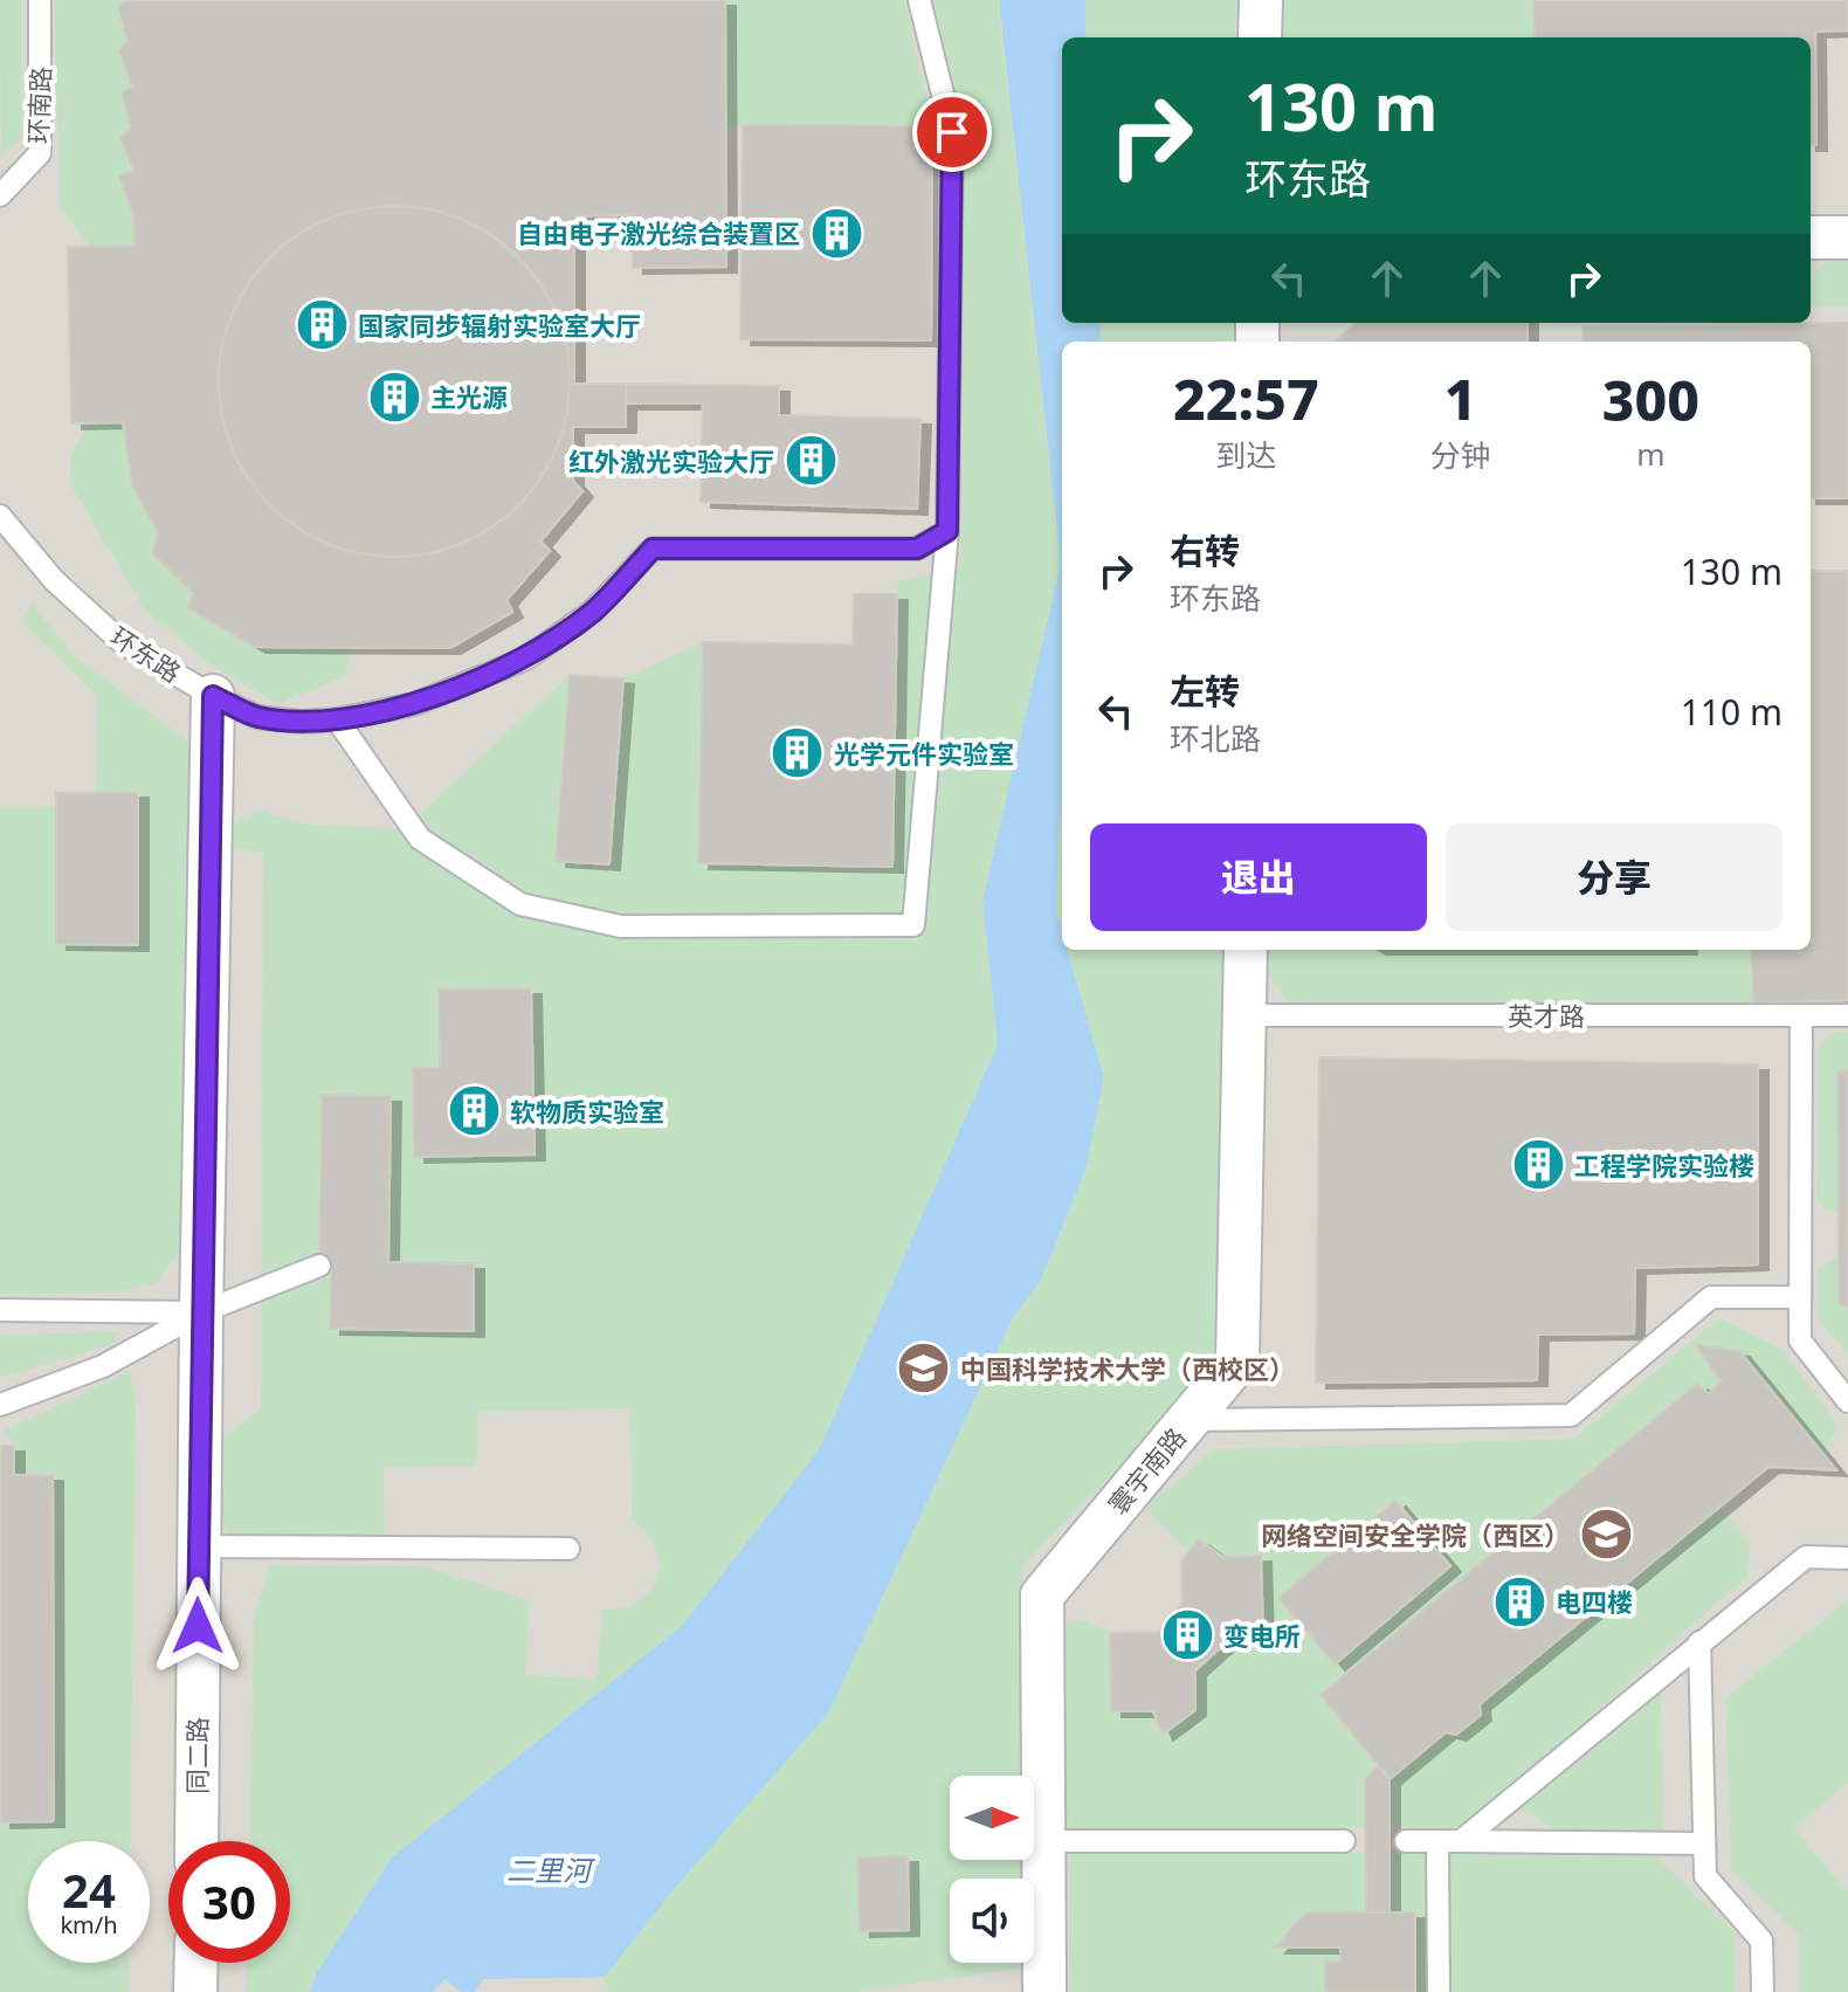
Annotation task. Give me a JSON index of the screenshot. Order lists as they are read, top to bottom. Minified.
{"streets":{"street":["寰宇南路","同二路"],"lane":["环南路","环东路","英才路"]},"crossings":[["环东路","同二路"],["英才路","寰宇南路"]],"water":["二里河"],"places":{"building":["自由电子激光综合装置区","国家同步辐射实验室大厅","主光源","红外激光实验大厅","光学元件实验室","软物质实验室","工程学院实验楼","电四楼","变电所"],"school or university":["中国科学技术大学（西校区）","网络空间安全学院（西区）"]},"north":"right","page":{"turn":["130 m","环东路"],"eta":["22:57","到达","1","分钟","300","m"],"list":[{"name":"右转","note":"环东路","value":"130 m"},{"name":"左转","note":"环北路","value":"110 m"}],"buttons":["退出","分享"],"speed":"24 km/h","limit":"30"}}
